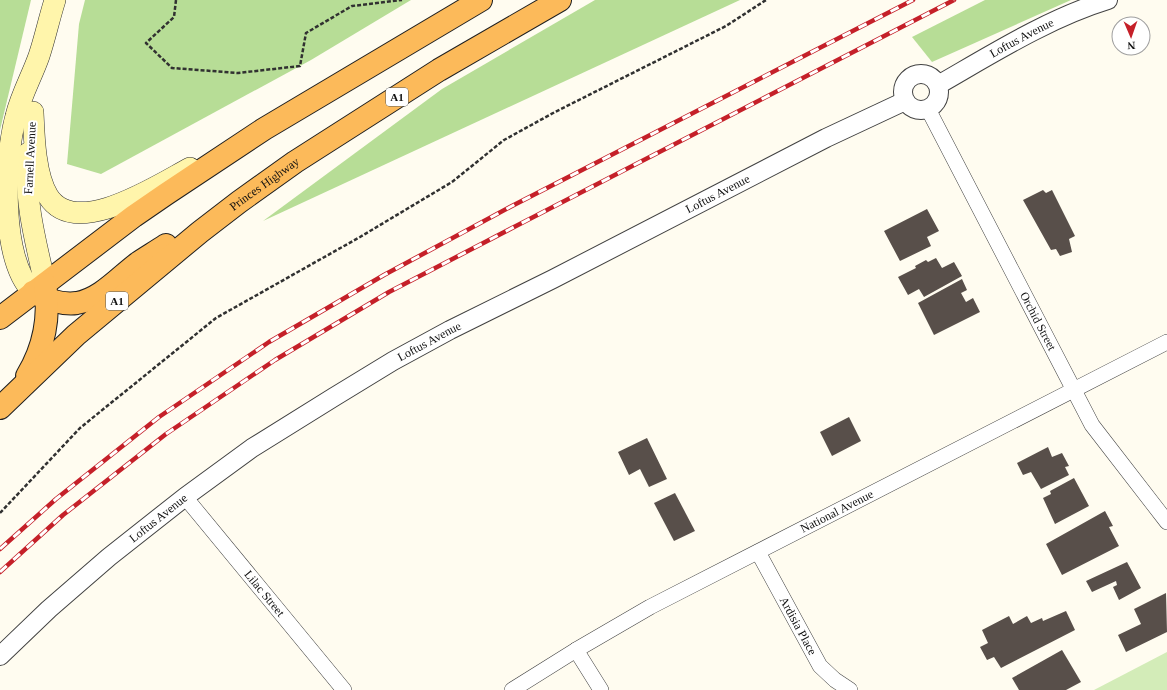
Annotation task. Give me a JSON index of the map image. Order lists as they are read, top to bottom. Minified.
{"streets":{"highway":["A1","Princes Highway"],"main road":["Farnell Avenue"],"street":["Loftus Avenue","Orchid Street","National Avenue","Lilac Street","Ardisia Place"]},"crossings":[["Loftus Avenue","Orchid Street"],["Loftus Avenue","Lilac Street"],["Orchid Street","National Avenue"],["National Avenue","Ardisia Place"]],"north":"bottom"}
